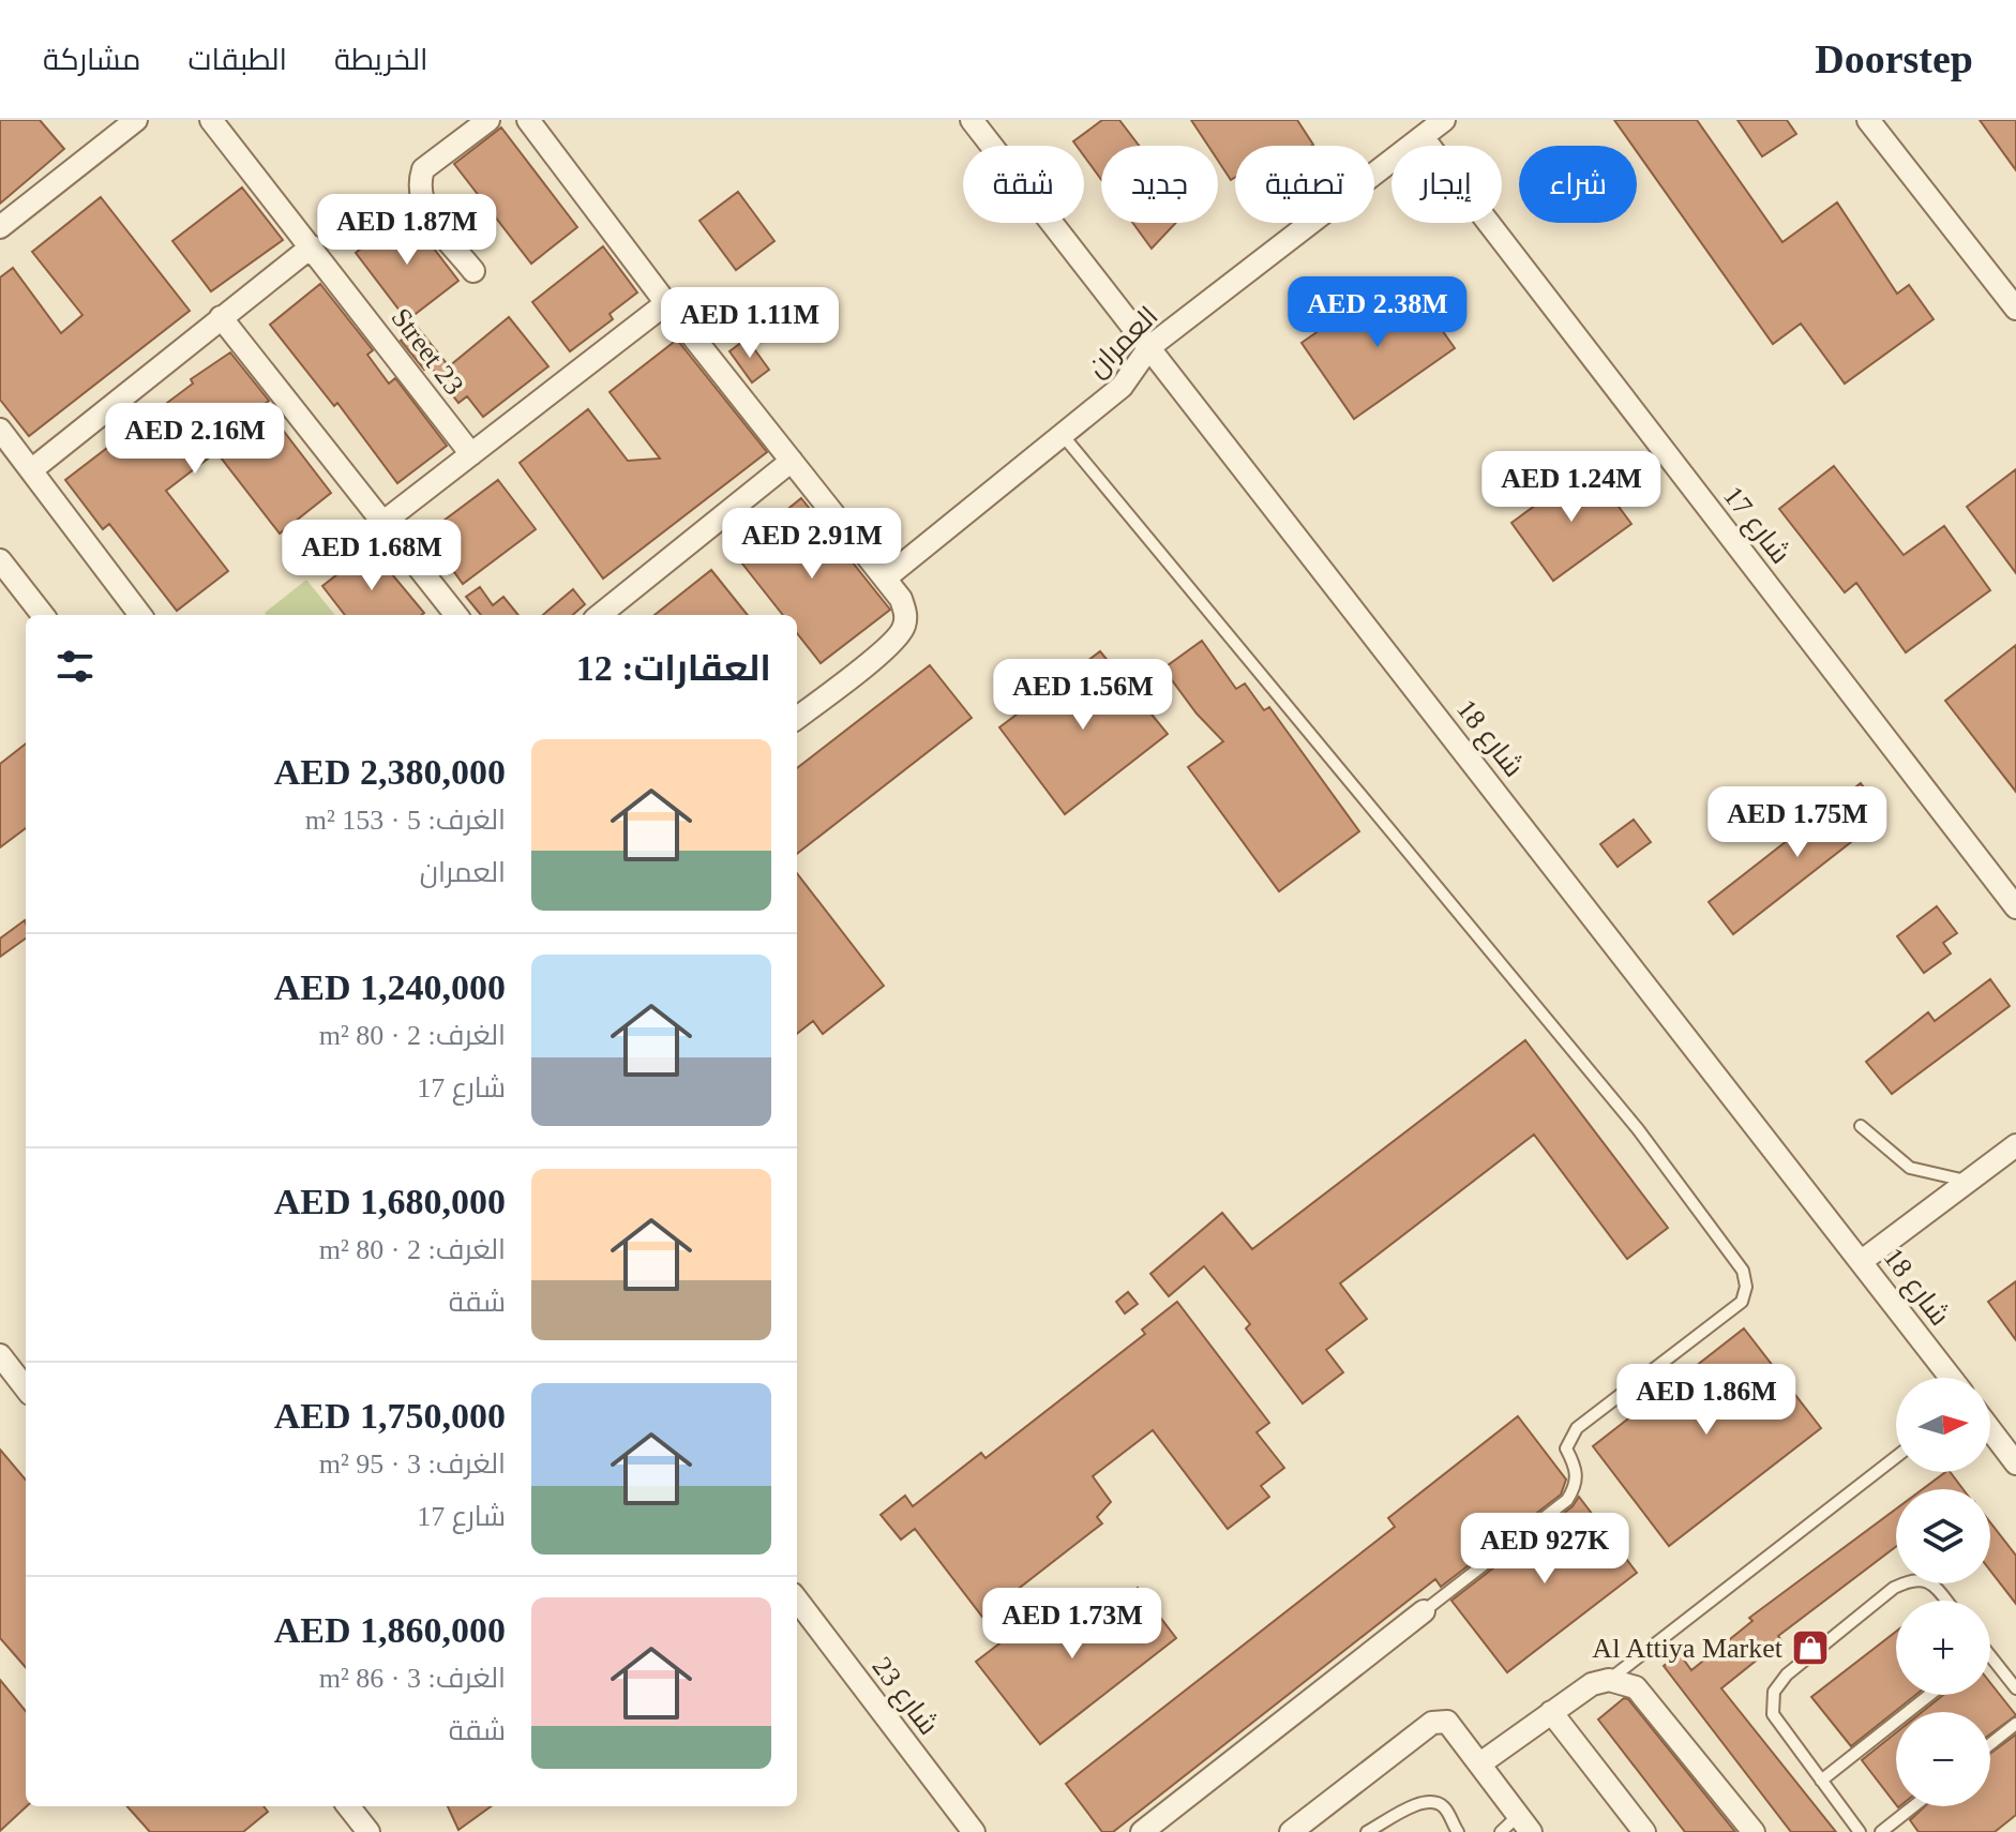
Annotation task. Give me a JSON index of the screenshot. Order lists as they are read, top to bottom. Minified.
{"streets":{"street":["العمران","Street 23","شارع 17","شارع 18","شارع 23"]},"crossings":[["العمران","شارع 17"],["العمران","شارع 18"]],"places":{"shop":["Al Attiya Market"]},"north":"right","page":{"header":"Doorstep","nav":["الخريطة","الطبقات","مشاركة"],"chip":["شراء","إيجار","تصفية","جديد","شقة"],"price":["AED 1.87M","AED 2.38M","AED 1.11M","AED 2.16M","AED 1.24M","AED 2.91M","AED 1.68M","AED 1.56M","AED 1.75M","AED 1.86M","AED 927K","AED 1.73M"],"heading":"العقارات: 12","list":[{"name":"AED 2,380,000","note":"الغرف: 5 · 153 m² · العمران"},{"name":"AED 1,240,000","note":"الغرف: 2 · 80 m² · شارع 17"},{"name":"AED 1,680,000","note":"الغرف: 2 · 80 m² · شقة"},{"name":"AED 1,750,000","note":"الغرف: 3 · 95 m² · شارع 17"},{"name":"AED 1,860,000","note":"الغرف: 3 · 86 m² · شقة"}],"map_buttons":["+","−"]}}
